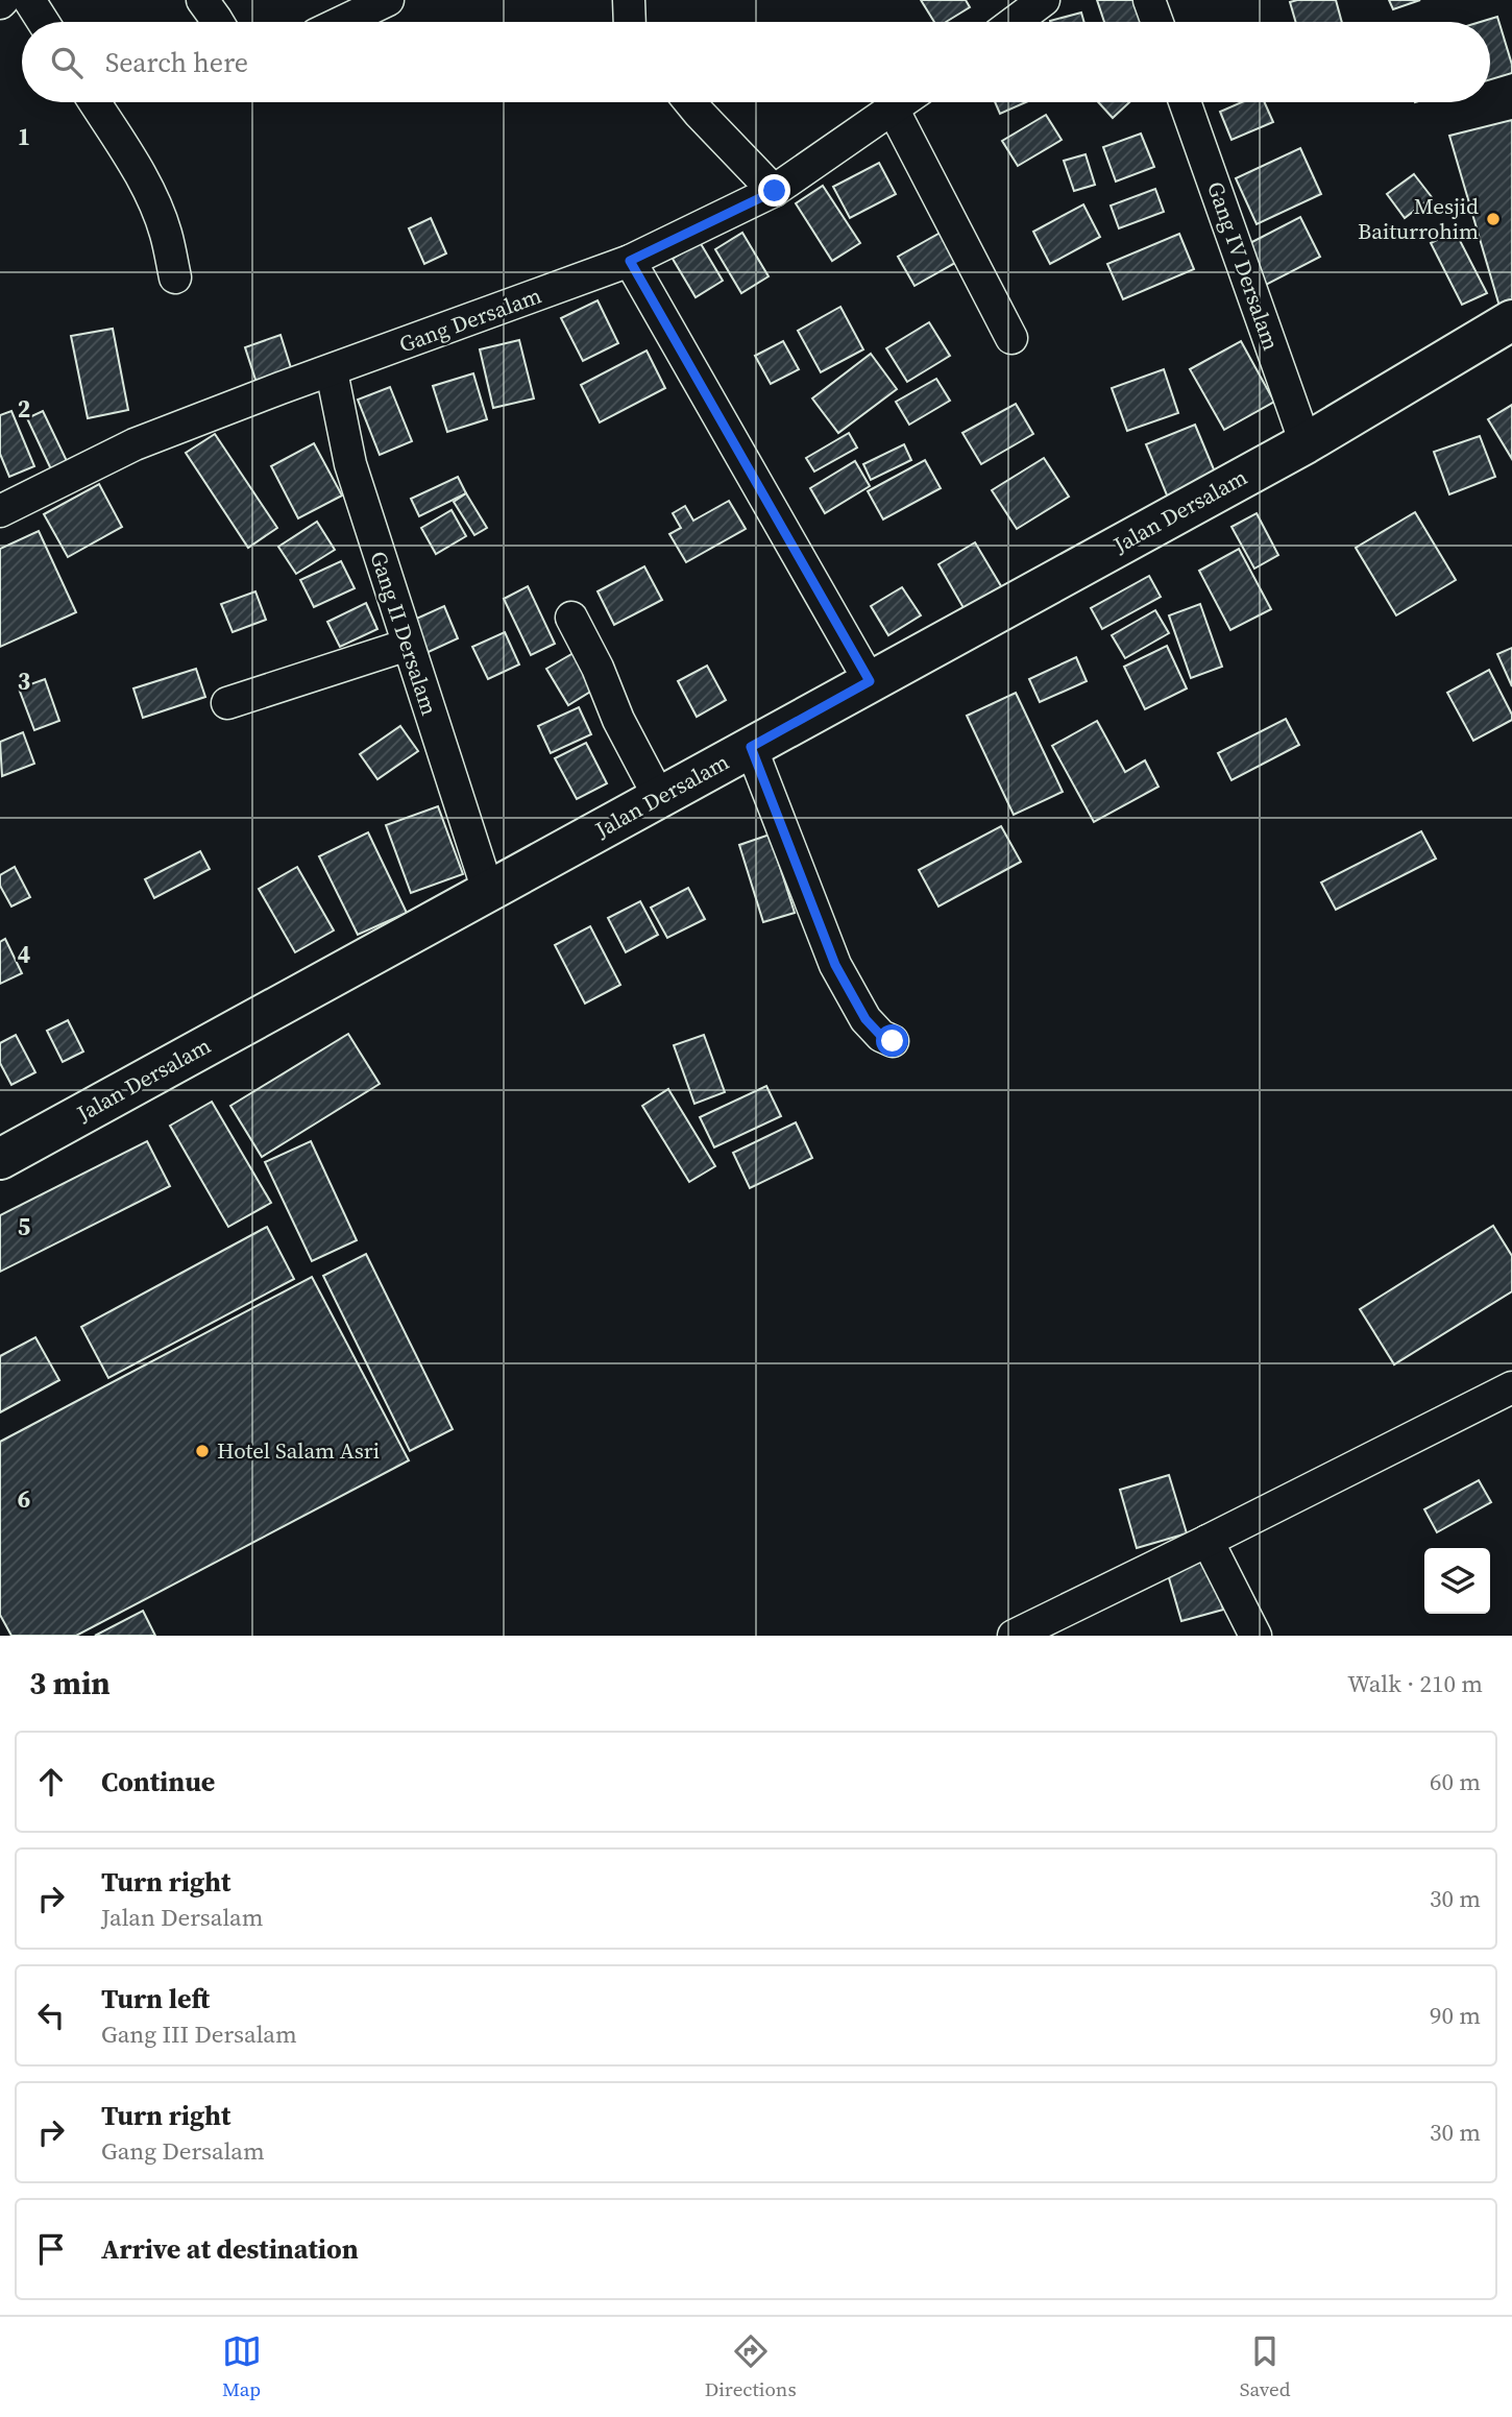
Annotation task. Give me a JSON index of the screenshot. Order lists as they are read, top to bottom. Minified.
{"streets":{"main road":["Jalan Dersalam"],"street":["Gang IV Dersalam","Gang Dersalam","Gang II Dersalam"]},"crossings":[["Gang IV Dersalam","Jalan Dersalam"],["Gang Dersalam","Gang II Dersalam"],["Jalan Dersalam","Gang II Dersalam"]],"places":["Mesjid Baiturrohim","Hotel Salam Asri"],"page":{"search":"Search here","heading":["3 min","Walk · 210 m"],"list":[["Continue","60 m"],["Turn right","Jalan Dersalam","30 m"],["Turn left","Gang III Dersalam","90 m"],["Turn right","Gang Dersalam","30 m"],"Arrive at destination"],"nav":["Map","Directions","Saved"]},"grid":{"rows":["1","2","3","4","5","6"]}}
